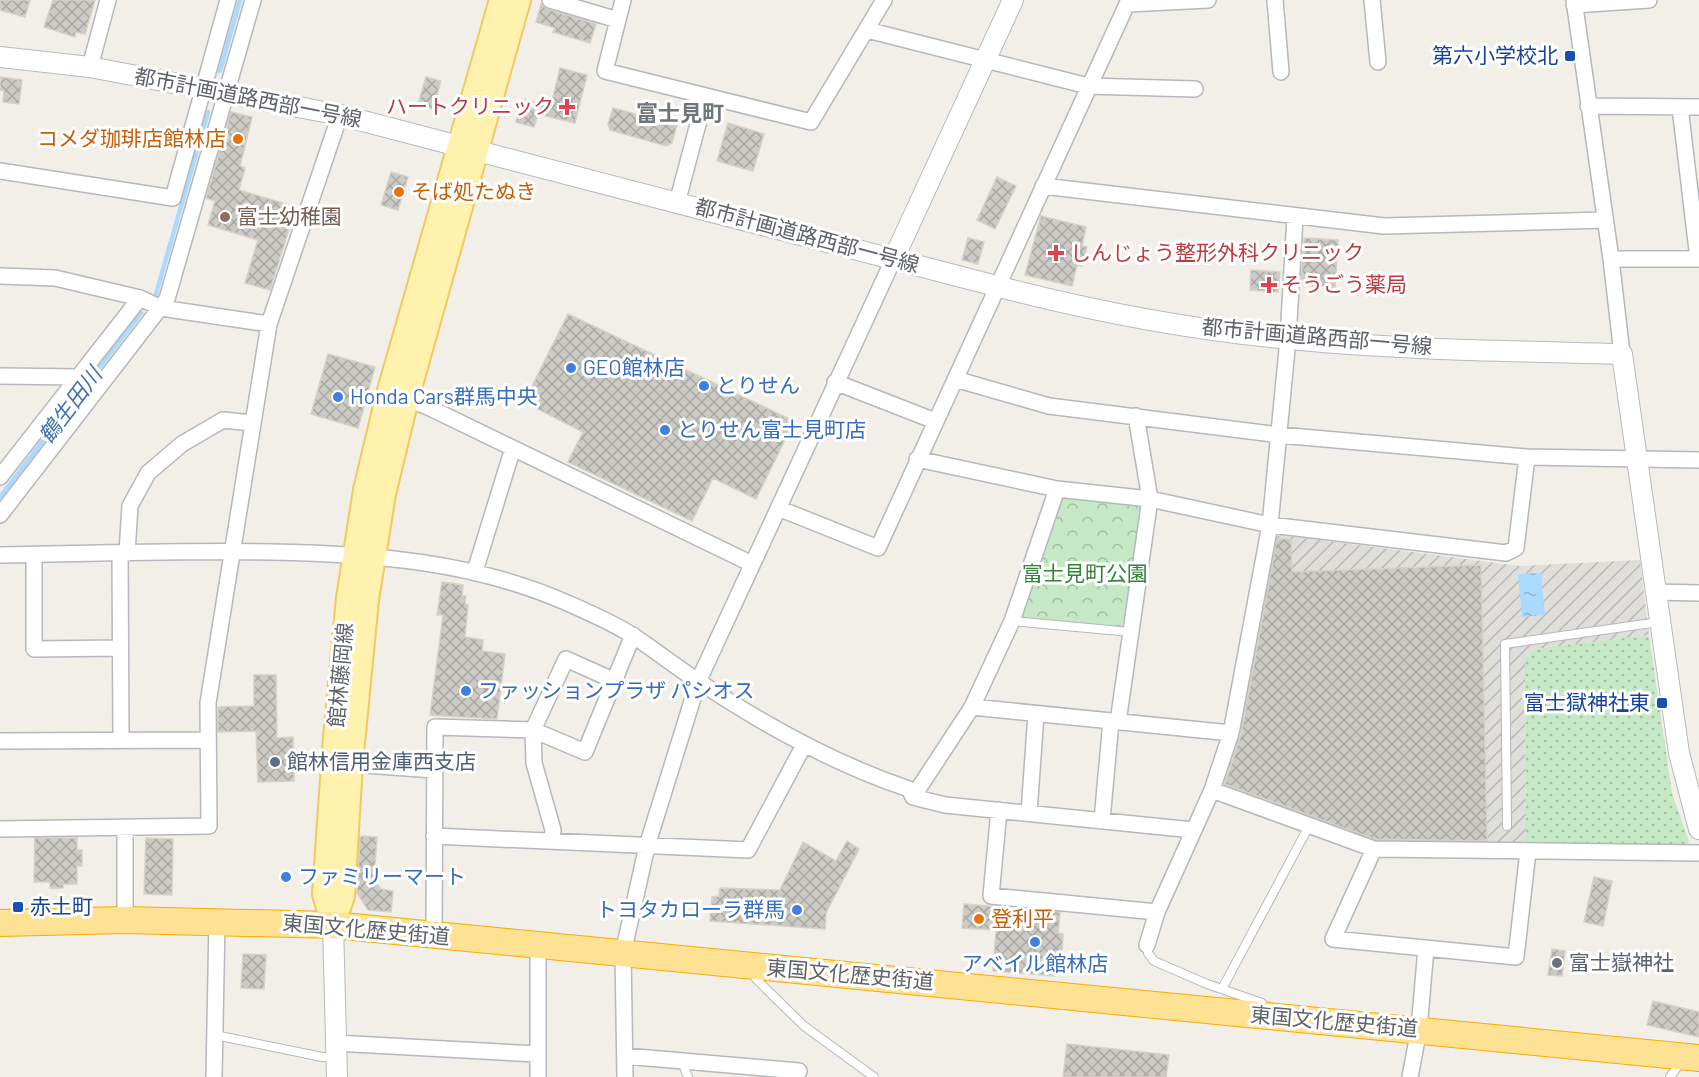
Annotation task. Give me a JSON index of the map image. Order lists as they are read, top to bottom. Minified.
{"streets":{"highway":["東国文化歴史街道"],"main road":["館林藤岡線"],"street":["都市計画道路西部一号線"]},"crossings":[["都市計画道路西部一号線","館林藤岡線"],["館林藤岡線","東国文化歴史街道"]],"districts":["富士見町"],"water":["鶴生田川"],"parks":["富士見町公園"],"places":{"transit":["第六小学校北","富士獄神社東","赤土町"],"health":["ハートクリニック","しんじょう整形外科クリニック","そうごう薬局"],"other":["コメダ珈琲店館林店","そば処たぬき","富士幼稚園","GEO館林店","とりせん","Honda Cars群馬中央","とりせん富士見町店","ファッションプラザ パシオス","館林信用金庫西支店","ファミリーマート","トヨタカローラ群馬","登利平","アベイル館林店","富士嶽神社"]}}
